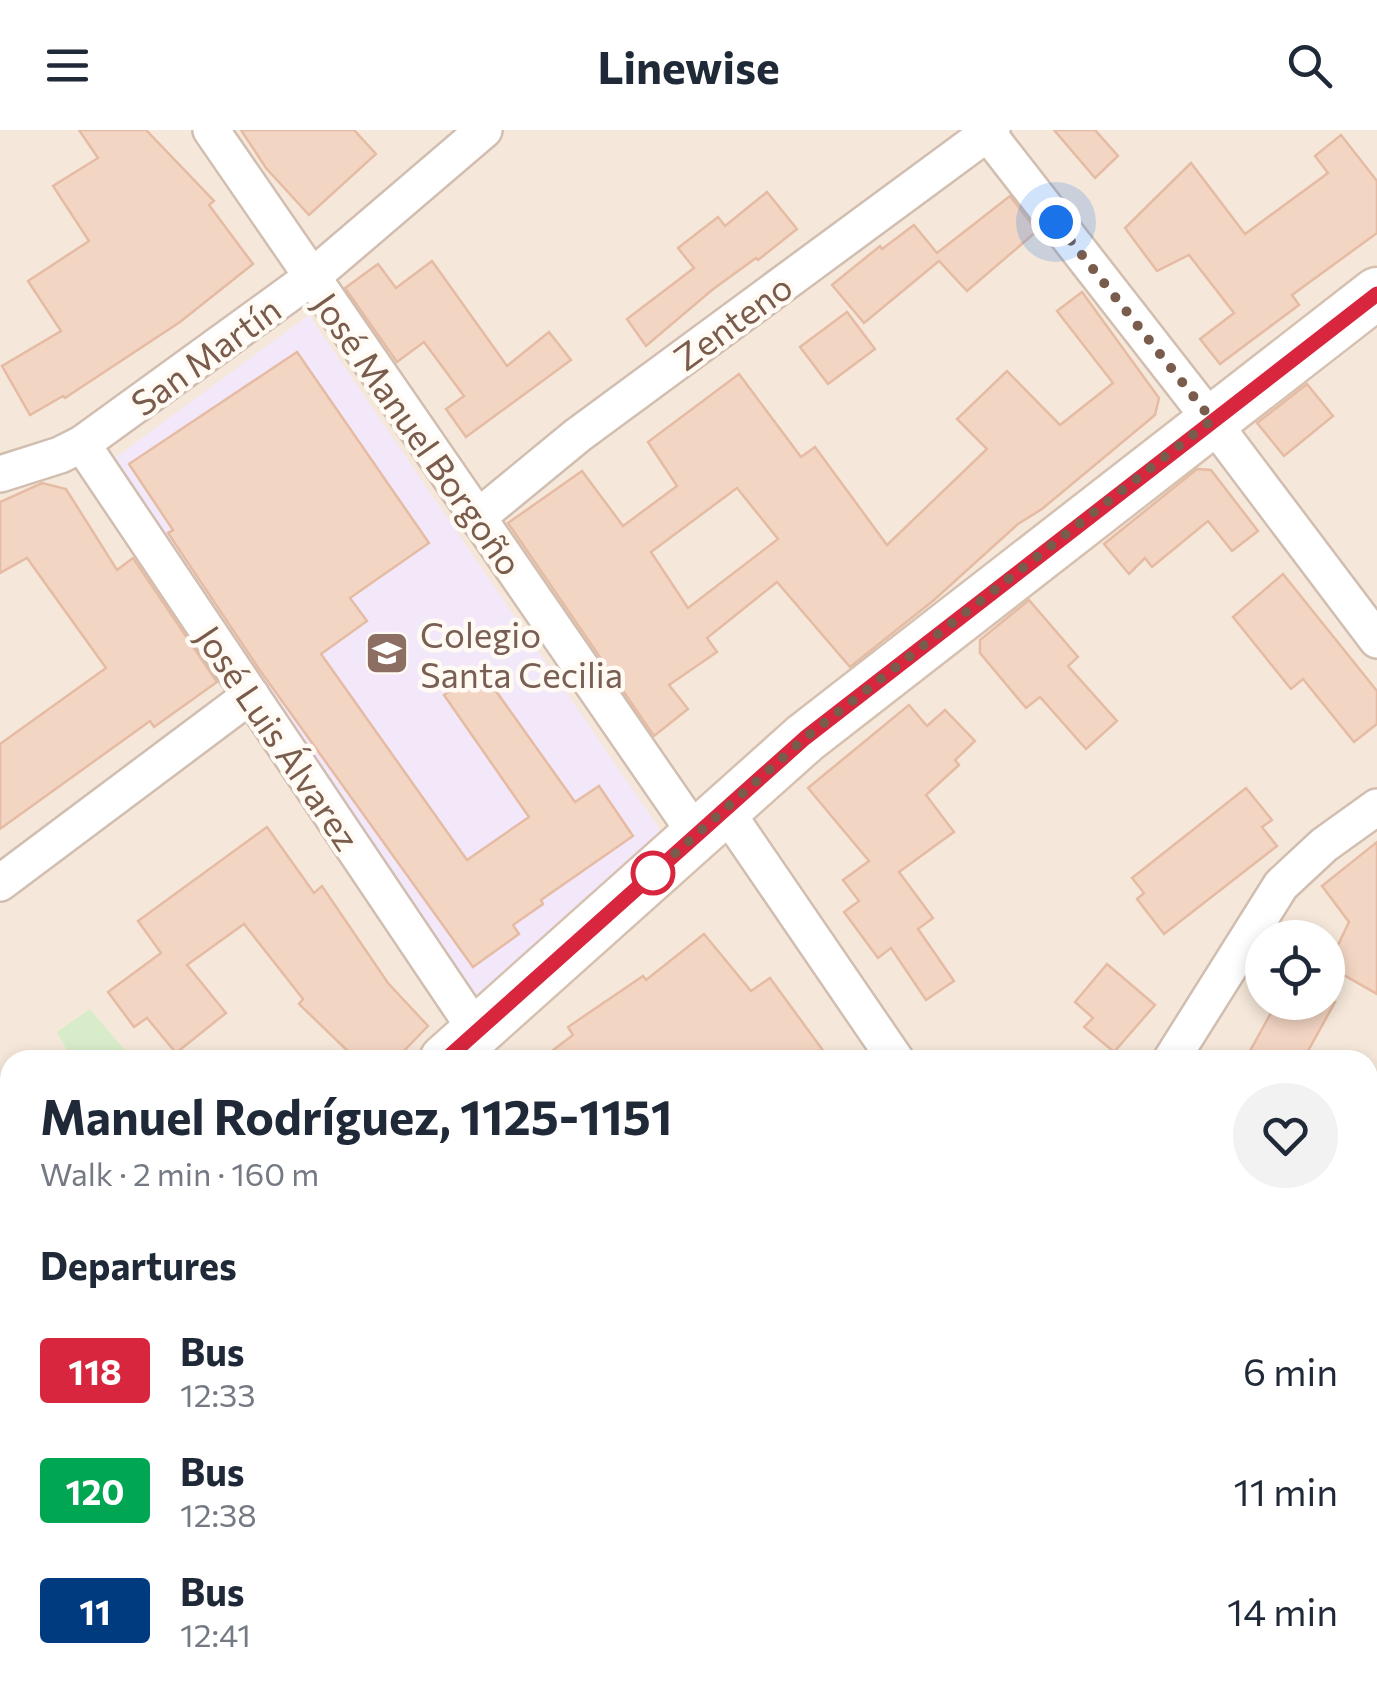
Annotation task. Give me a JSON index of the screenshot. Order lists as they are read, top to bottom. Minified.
{"streets":{"street":["Zenteno","San Martín","José Manuel Borgoño","José Luis Álvarez"]},"crossings":[["Zenteno","José Manuel Borgoño"],["San Martín","José Manuel Borgoño"],["San Martín","José Luis Álvarez"]],"places":{"school or university":["Colegio Santa Cecilia"]},"lines":["bus line 118"],"page":{"header":"Linewise","heading":[["Manuel Rodríguez, 1125-1151","Walk · 2 min · 160 m"],"Departures"],"list":[{"mark":"118","name":"Bus","note":"12:33","value":"6 min"},{"mark":"120","name":"Bus","note":"12:38","value":"11 min"},{"mark":"11","name":"Bus","note":"12:41","value":"14 min"}]}}
